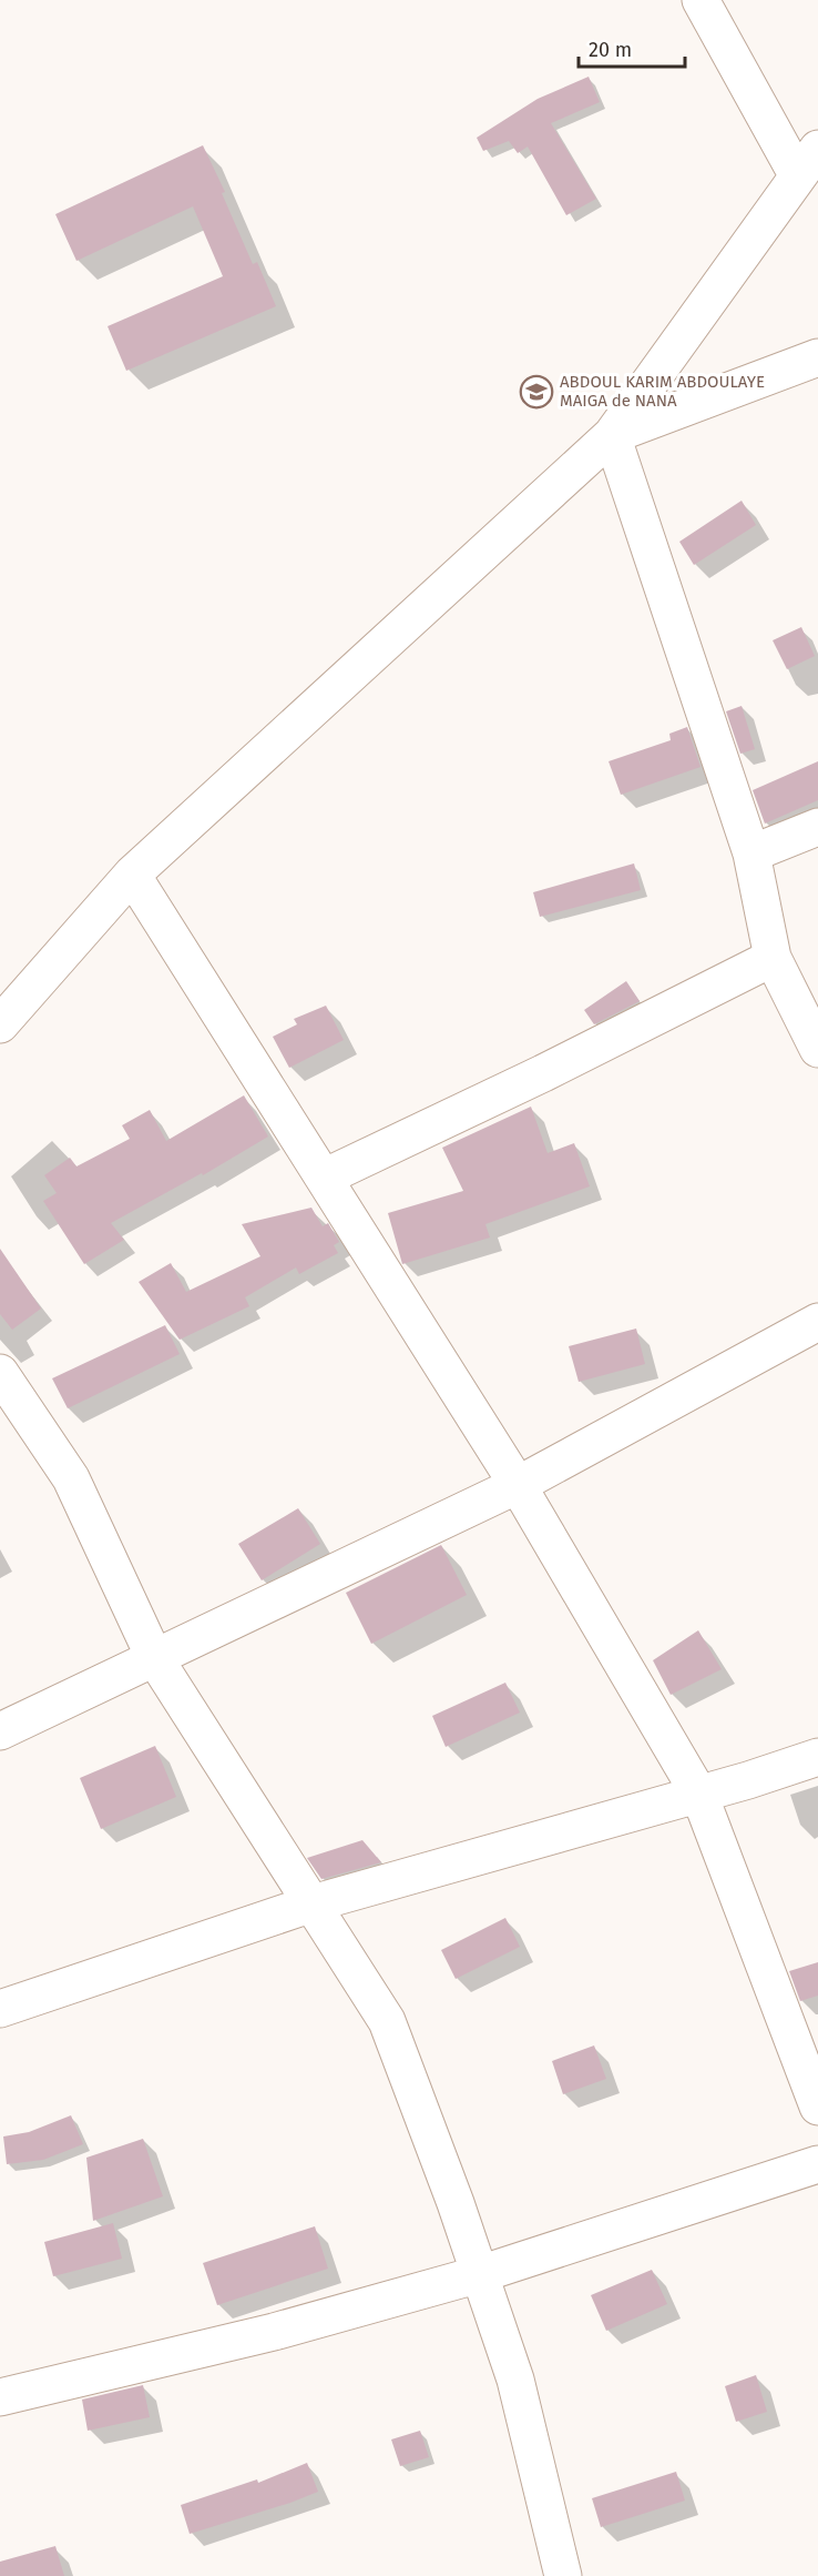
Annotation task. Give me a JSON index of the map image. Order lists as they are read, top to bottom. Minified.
{"places":{"school or university":["ABDOUL KARIM ABDOULAYE MAIGA de NANA"]},"scale_bar":"20 m"}
